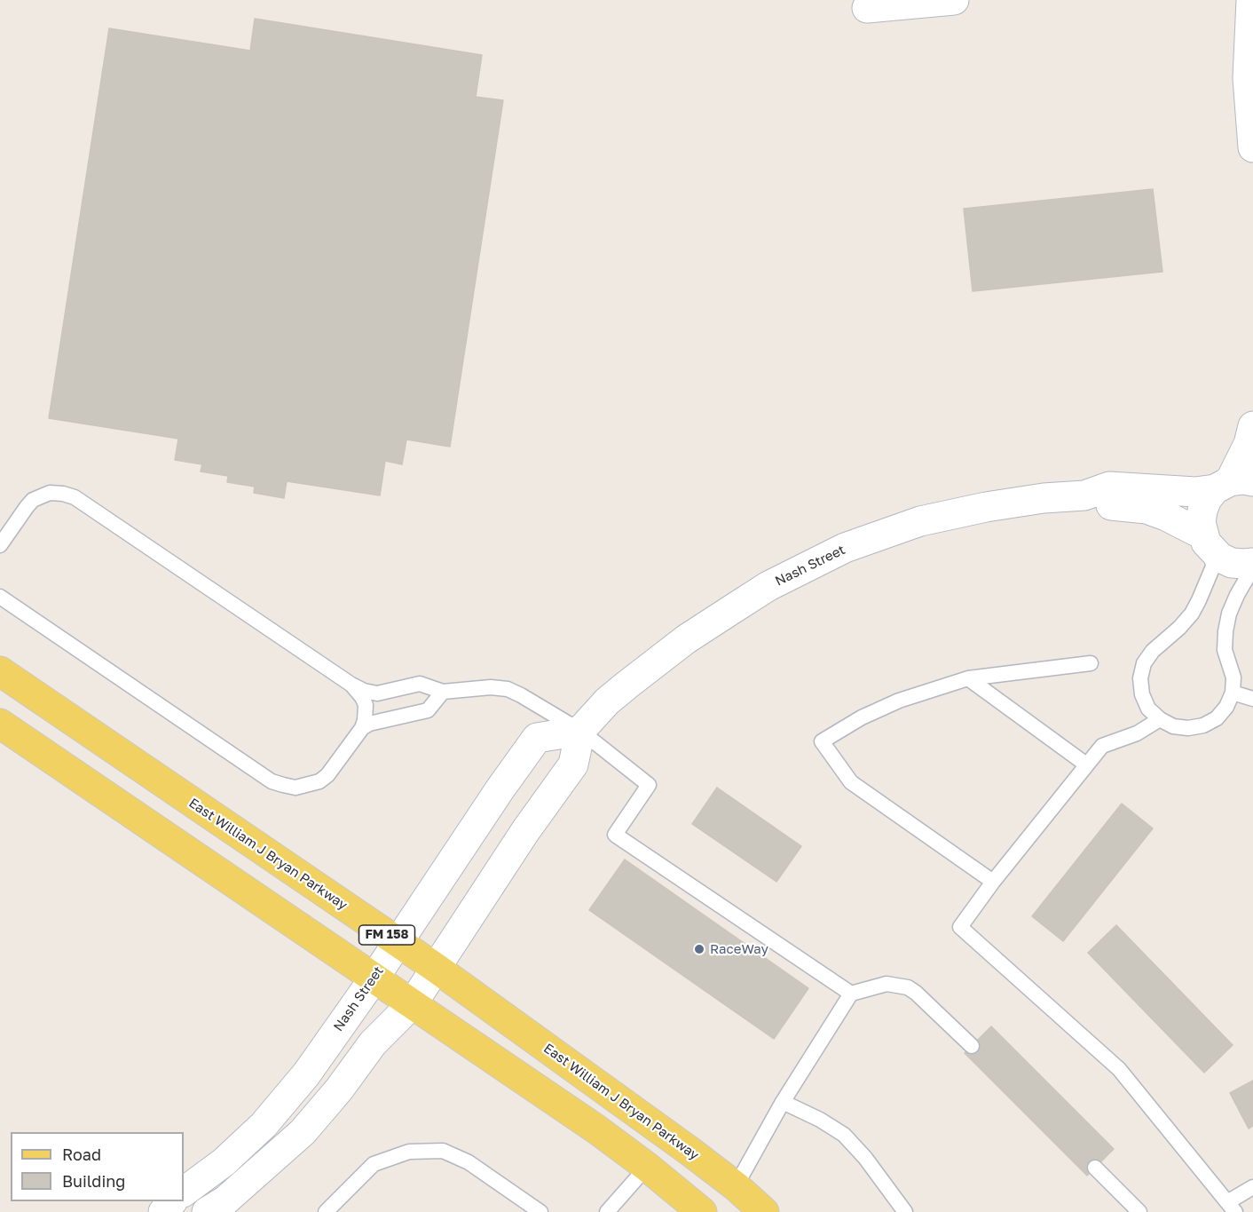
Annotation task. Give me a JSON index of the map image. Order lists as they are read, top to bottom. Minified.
{"streets":{"main road":["East William J Bryan Parkway","FM 158"],"street":["Nash Street"]},"crossings":[["Nash Street","East William J Bryan Parkway"],["Nash Street","FM 158"]],"places":["RaceWay"],"legend":["Road","Building"]}
